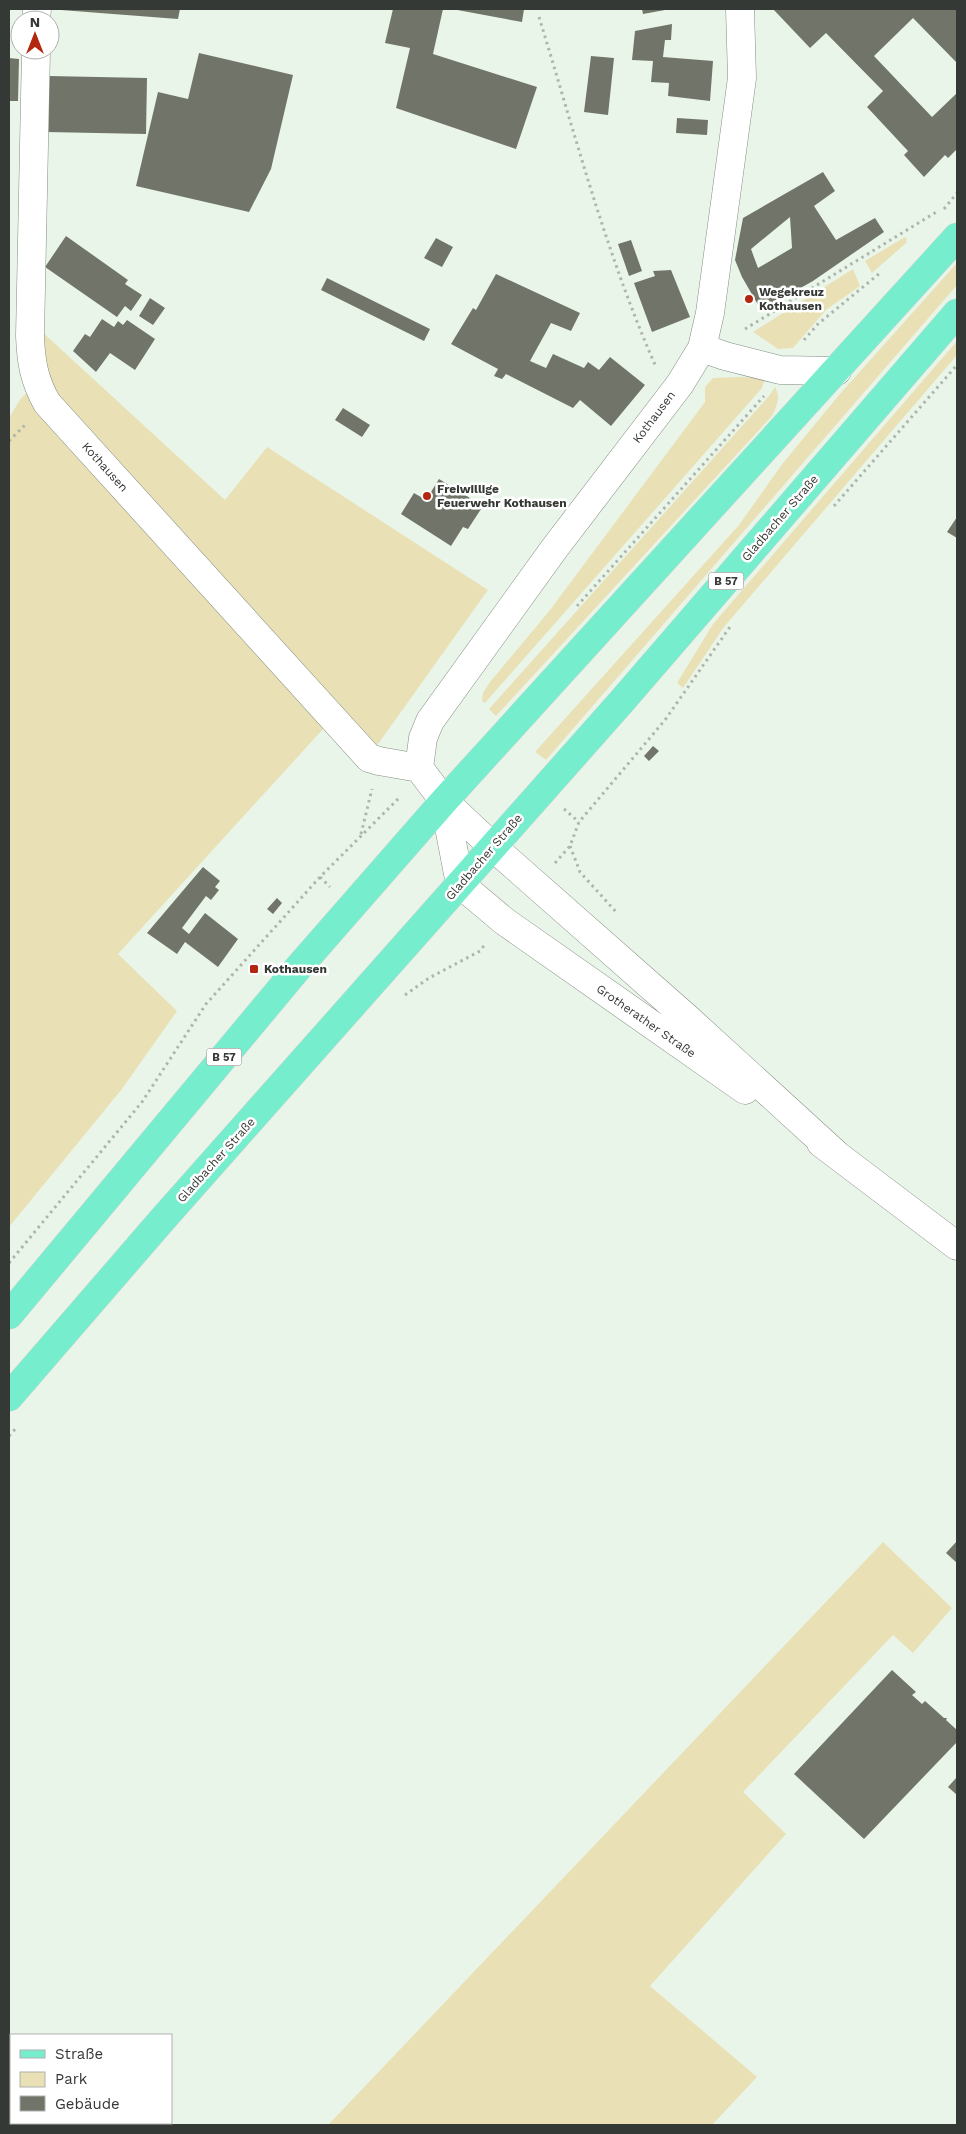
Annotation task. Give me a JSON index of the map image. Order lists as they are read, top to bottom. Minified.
{"streets":{"main road":["Gladbacher Straße","B 57"],"street":["Kothausen","Grotherather Straße"]},"crossings":[["Gladbacher Straße","Grotherather Straße"],["B 57","Grotherather Straße"]],"places":{"other":["Wegekreuz Kothausen","Freiwillige Feuerwehr Kothausen"],"transit":["Kothausen"]},"legend":["Straße","Park","Gebäude"],"north":"top"}
